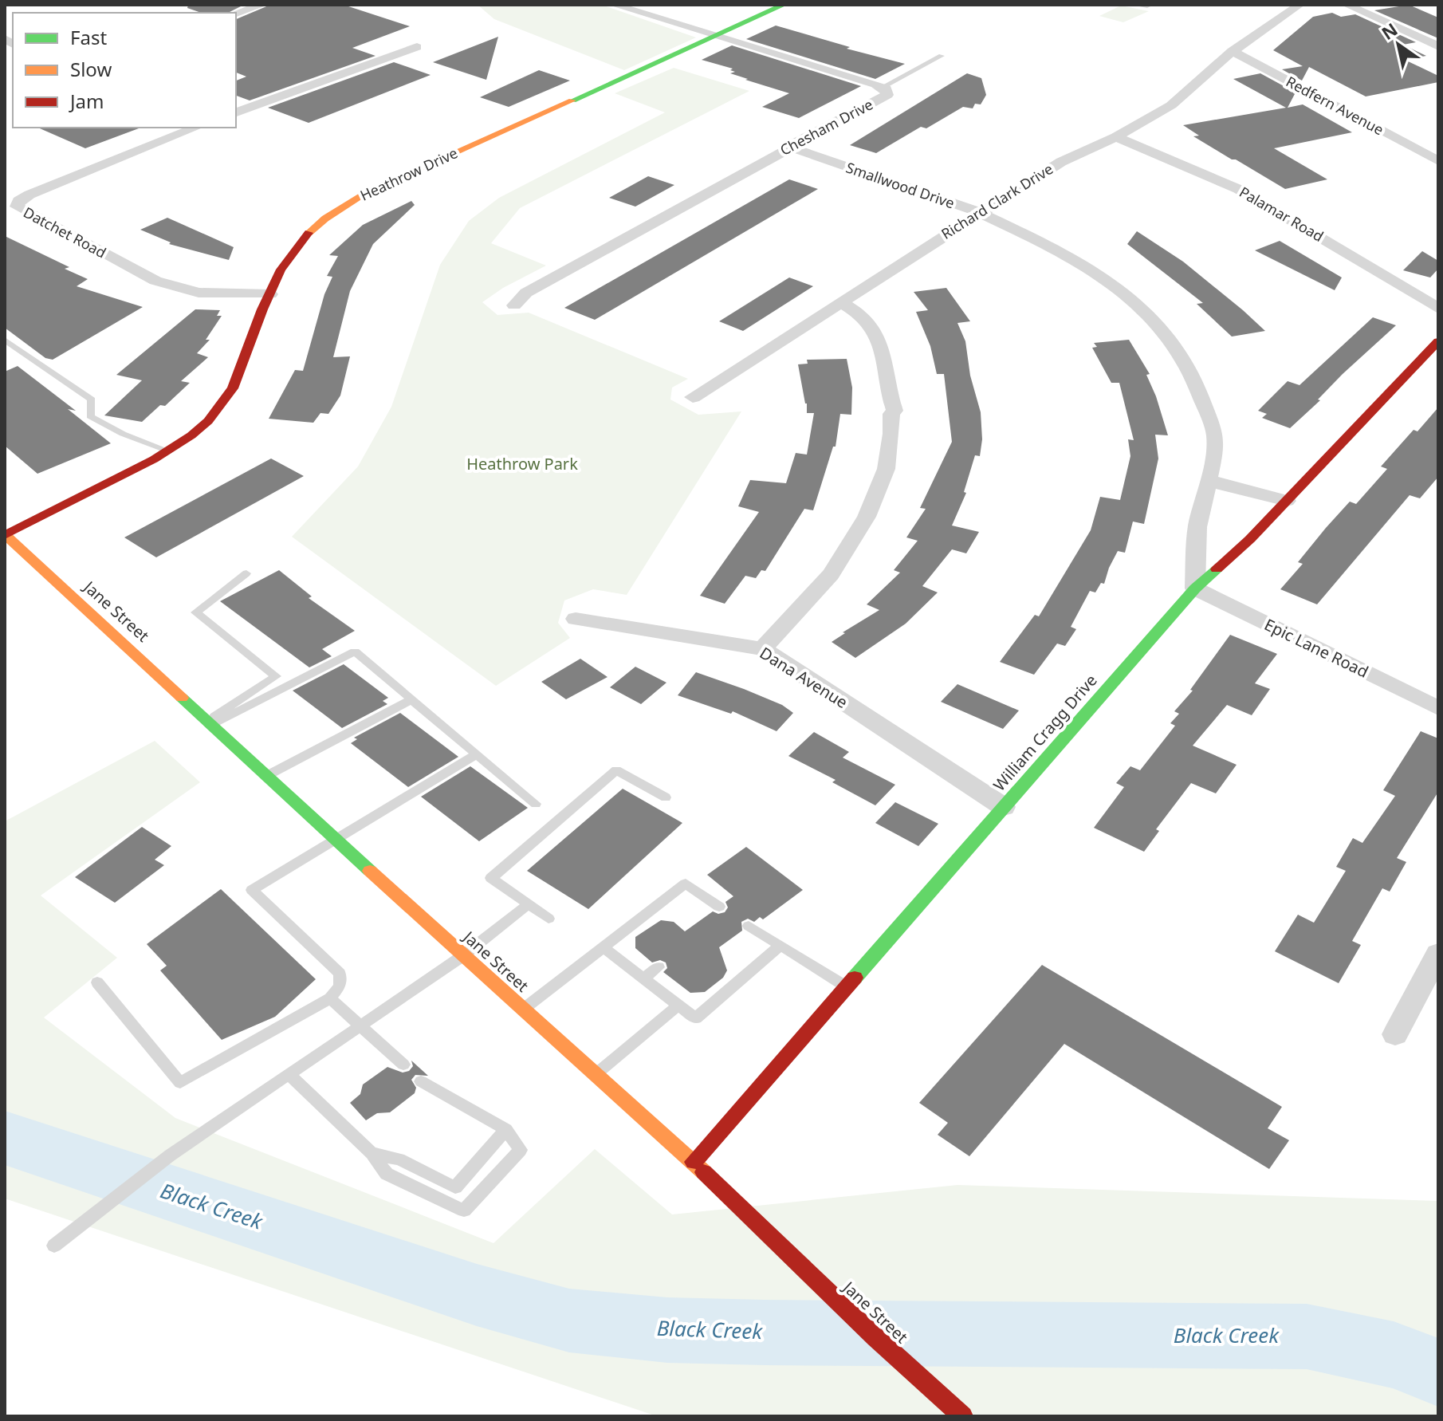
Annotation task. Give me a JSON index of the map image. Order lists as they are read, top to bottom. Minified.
{"streets":{"street":["Redfern Avenue","Chesham Drive","Heathrow Drive","Smallwood Drive","Richard Clark Drive","Palamar Road","Datchet Road","Jane Street","Epic Lane Road","Dana Avenue","William Cragg Drive"]},"crossings":[["Redfern Avenue","Richard Clark Drive"],["Chesham Drive","Heathrow Drive"],["Chesham Drive","Smallwood Drive"],["Heathrow Drive","Datchet Road"],["Heathrow Drive","Jane Street"],["Smallwood Drive","Richard Clark Drive"],["Smallwood Drive","Epic Lane Road"],["Smallwood Drive","William Cragg Drive"],["Richard Clark Drive","Palamar Road"],["Jane Street","William Cragg Drive"],["Epic Lane Road","William Cragg Drive"],["Dana Avenue","William Cragg Drive"]],"water":["Black Creek"],"parks":["Heathrow Park"],"legend":["Fast","Slow","Jam"],"north":"top left"}
